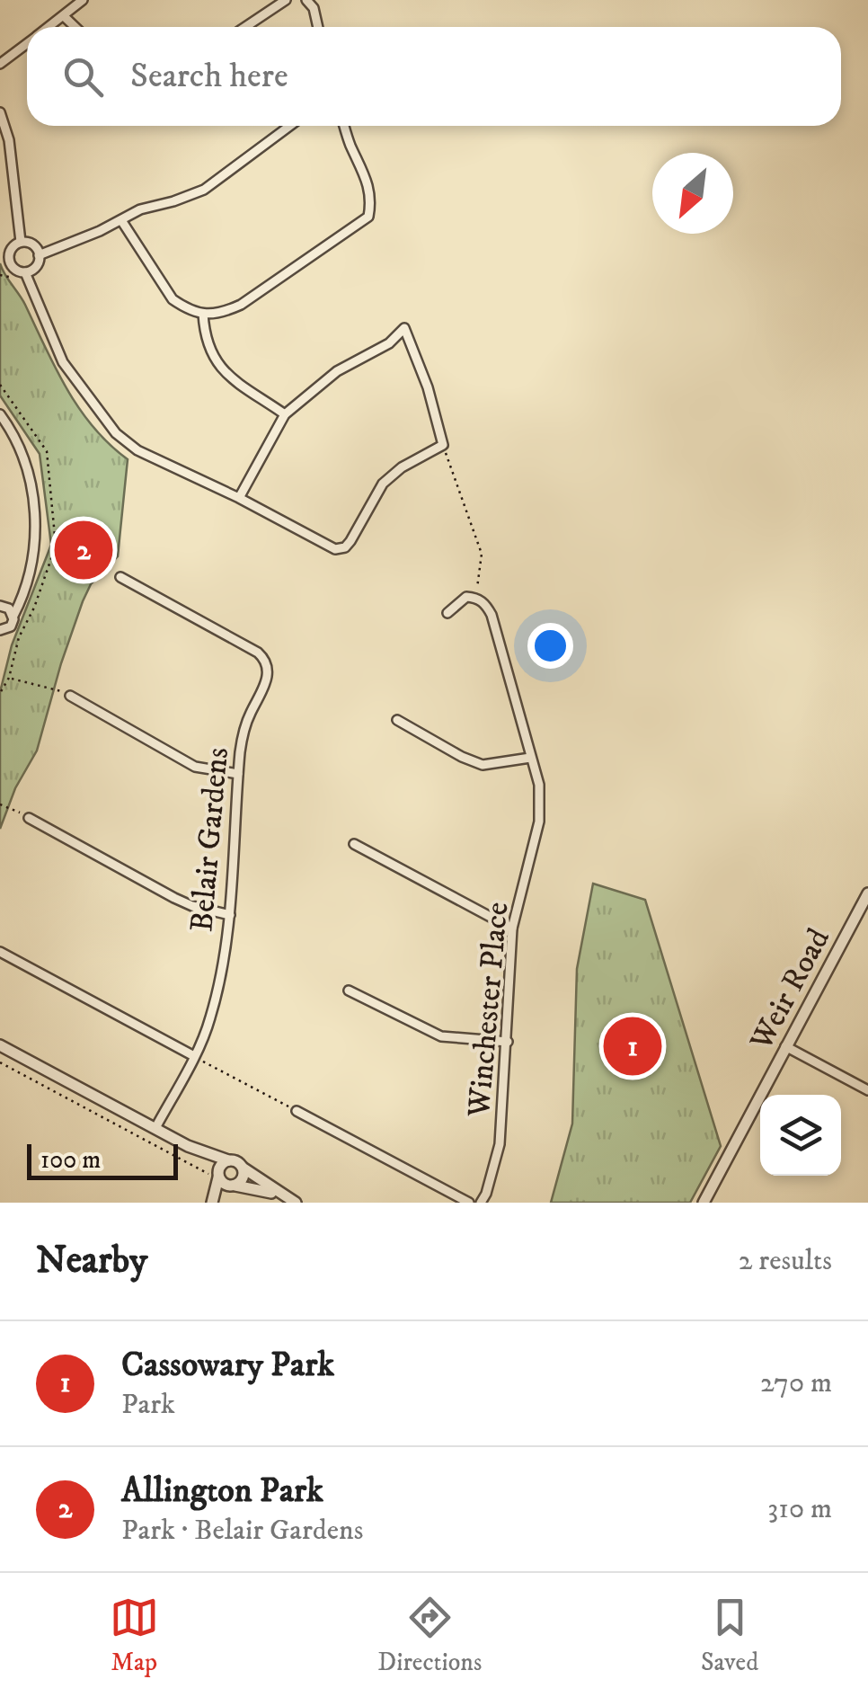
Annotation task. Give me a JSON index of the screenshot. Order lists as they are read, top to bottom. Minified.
{"streets":{"street":["Belair Gardens","Weir Road","Winchester Place"]},"scale_bar":"100 m","north":"bottom left","page":{"search":"Search here","pins":["2","1"],"scale":"100 m","heading":["Nearby","2 results"],"list":[{"mark":"1","name":"Cassowary Park","note":"Park","value":"270 m"},{"mark":"2","name":"Allington Park","note":"Park · Belair Gardens","value":"310 m"}],"nav":["Map","Directions","Saved"]}}
